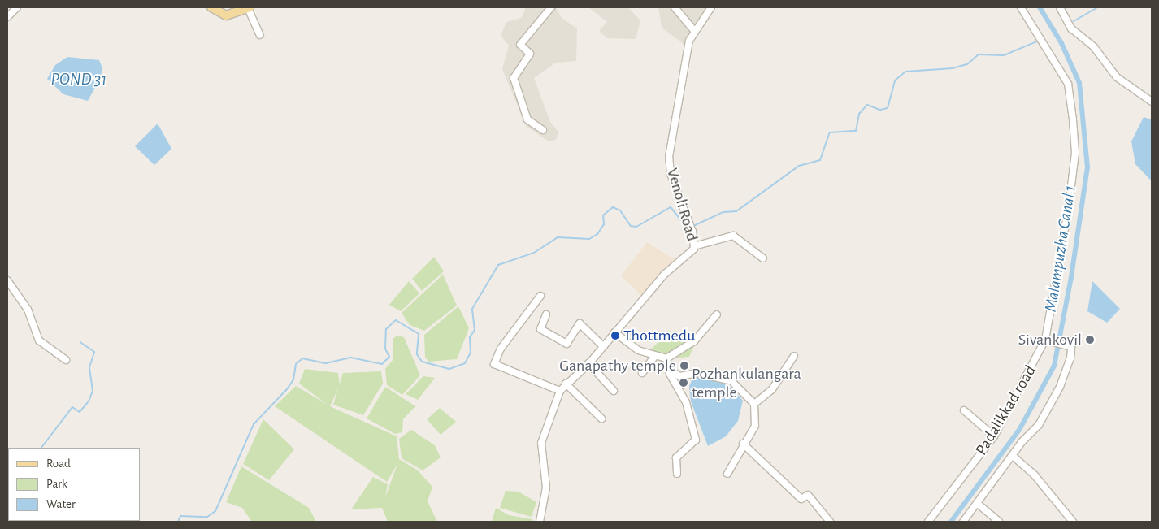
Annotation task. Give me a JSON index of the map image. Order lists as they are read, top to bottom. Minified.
{"streets":{"street":["Venoli Road","Padalikkad road"]},"water":["POND 31","Malampuzha Canal 1"],"places":["Thottmedu","Sivankovil","Ganapathy temple","Pozhankulangara temple"],"legend":["Road","Park","Water"]}
